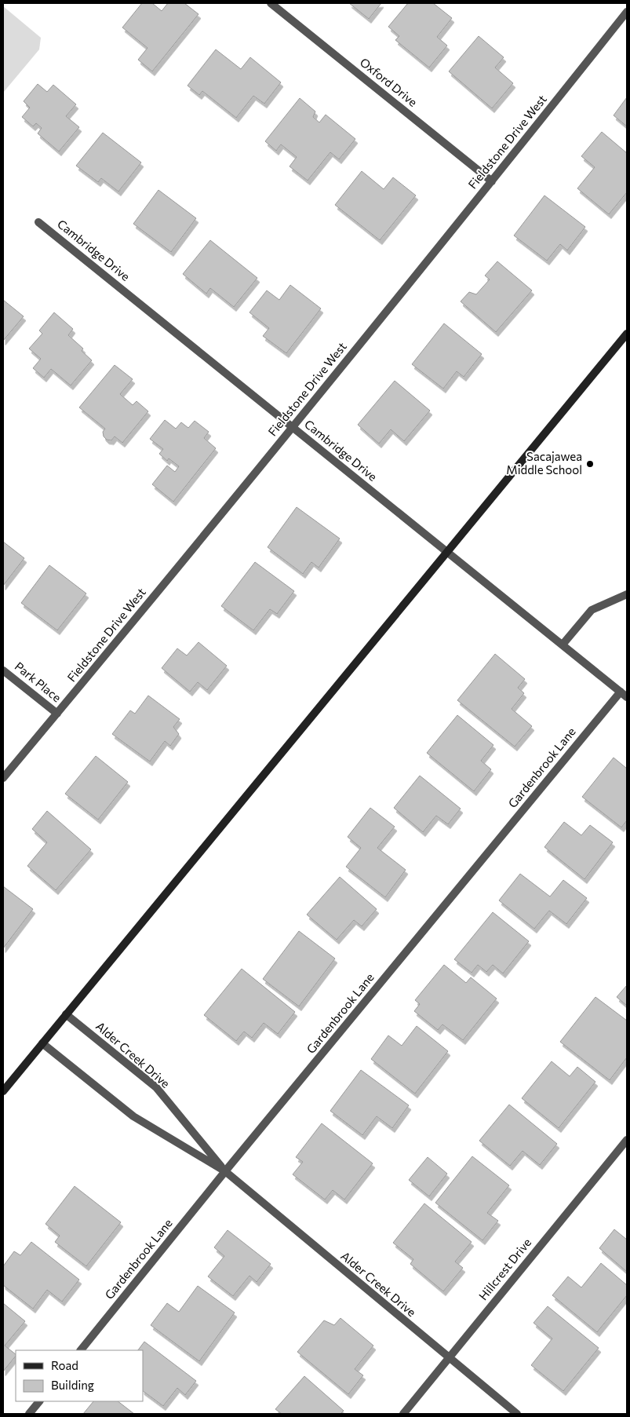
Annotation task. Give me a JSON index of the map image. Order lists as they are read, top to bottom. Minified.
{"streets":{"street":["Oxford Drive","Fieldstone Drive West","Cambridge Drive","Park Place","Gardenbrook Lane","Alder Creek Drive","Hillcrest Drive"]},"crossings":[["Oxford Drive","Fieldstone Drive West"],["Fieldstone Drive West","Cambridge Drive"],["Fieldstone Drive West","Park Place"],["Cambridge Drive","Gardenbrook Lane"],["Gardenbrook Lane","Alder Creek Drive"],["Alder Creek Drive","Hillcrest Drive"]],"places":["Sacajawea Middle School"],"legend":["Road","Building"]}
